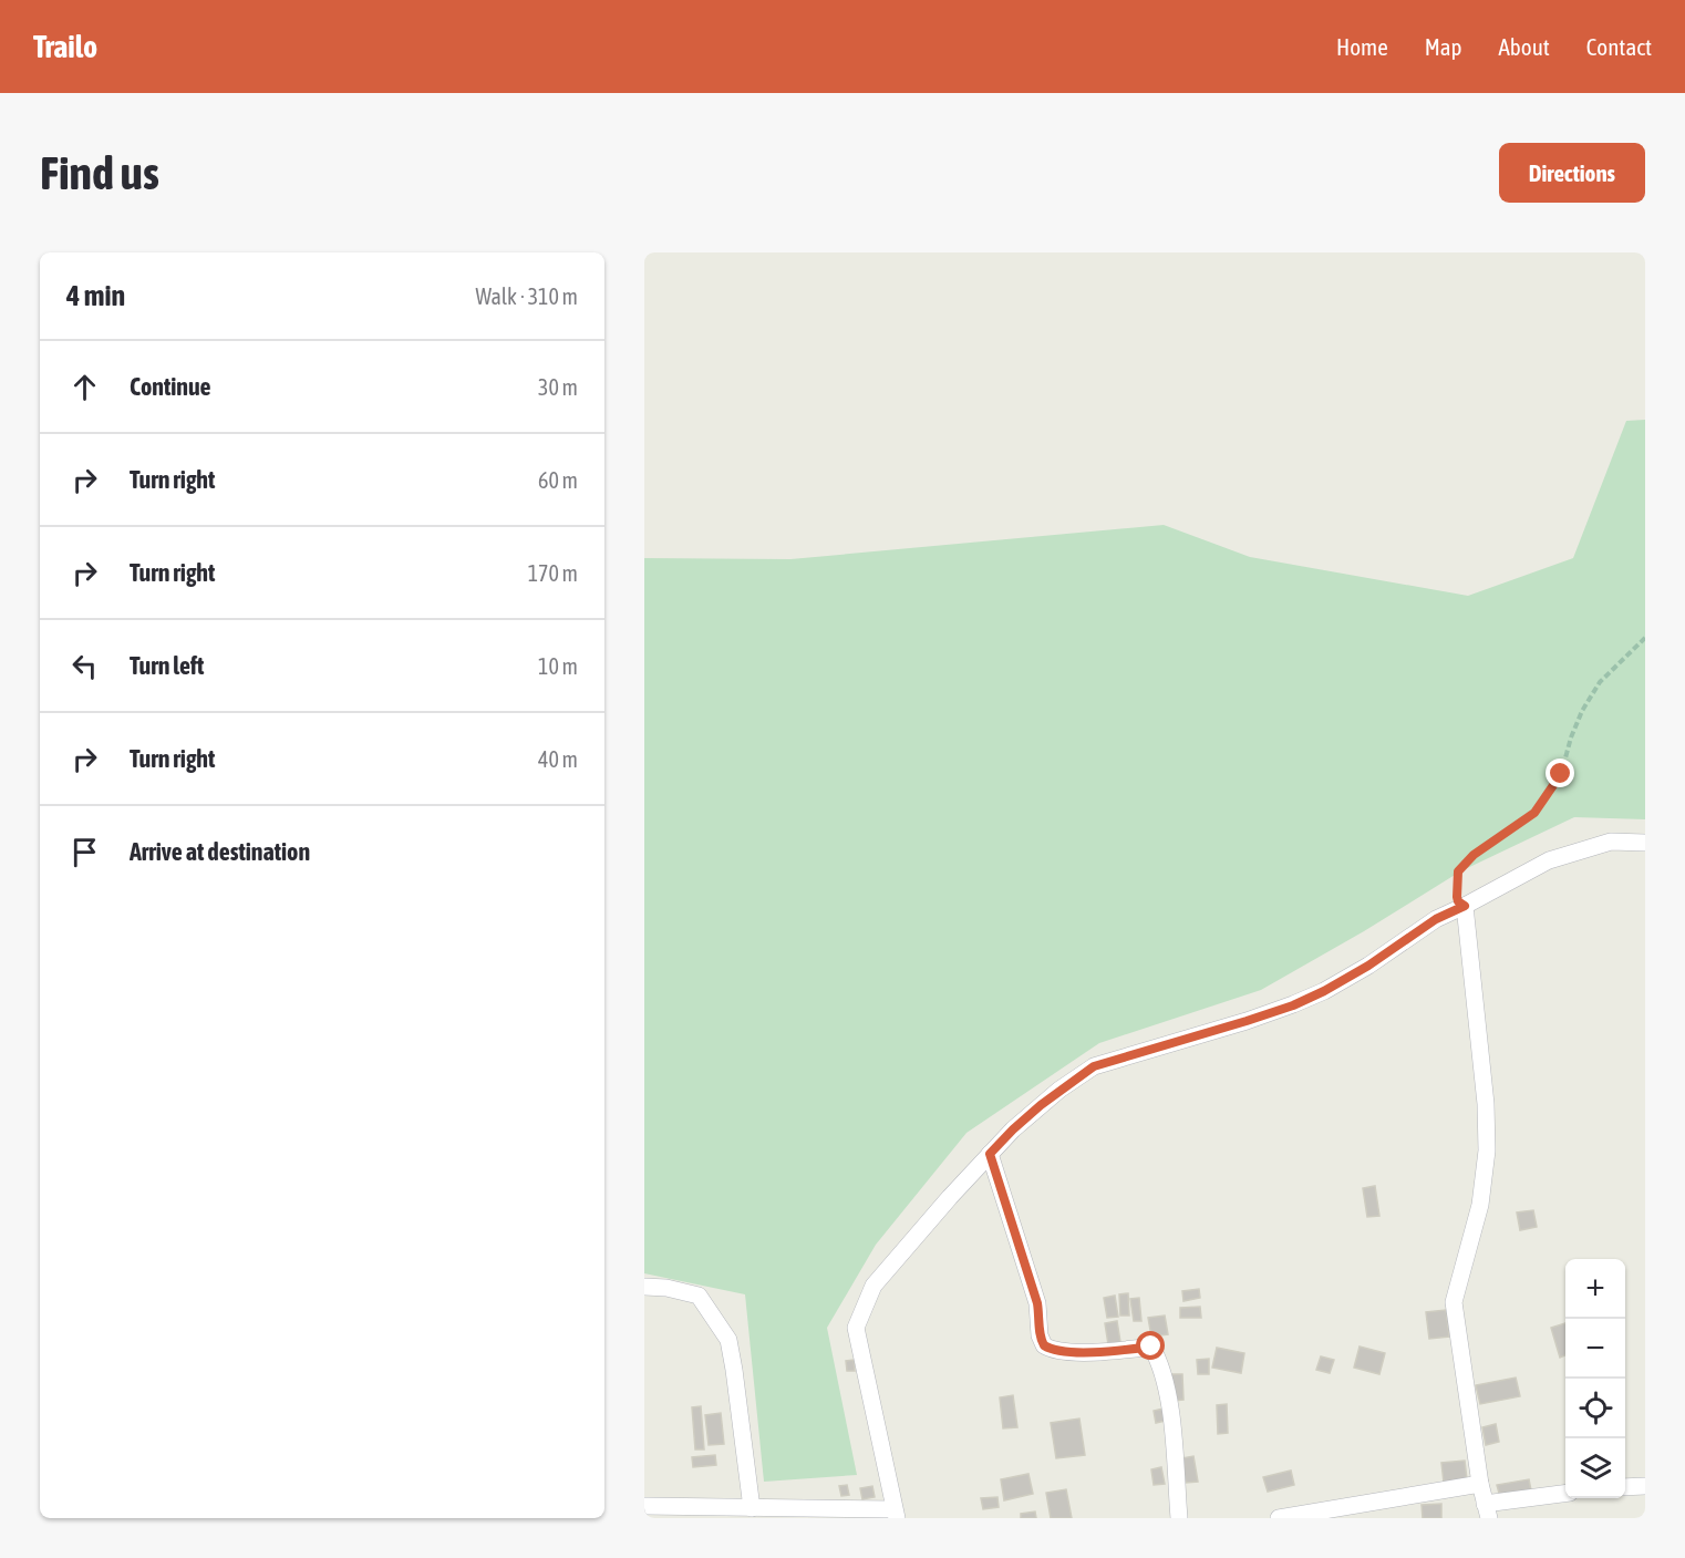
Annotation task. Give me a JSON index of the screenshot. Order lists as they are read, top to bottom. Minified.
{"page":{"header":"Trailo","nav":["Home","Map","About","Contact"],"buttons":"Directions","title":"Find us","heading":["4 min","Walk · 310 m"],"list":[["Continue","30 m"],["Turn right","60 m"],["Turn right","170 m"],["Turn left","10 m"],["Turn right","40 m"],"Arrive at destination"],"map_buttons":["+","−"]}}
